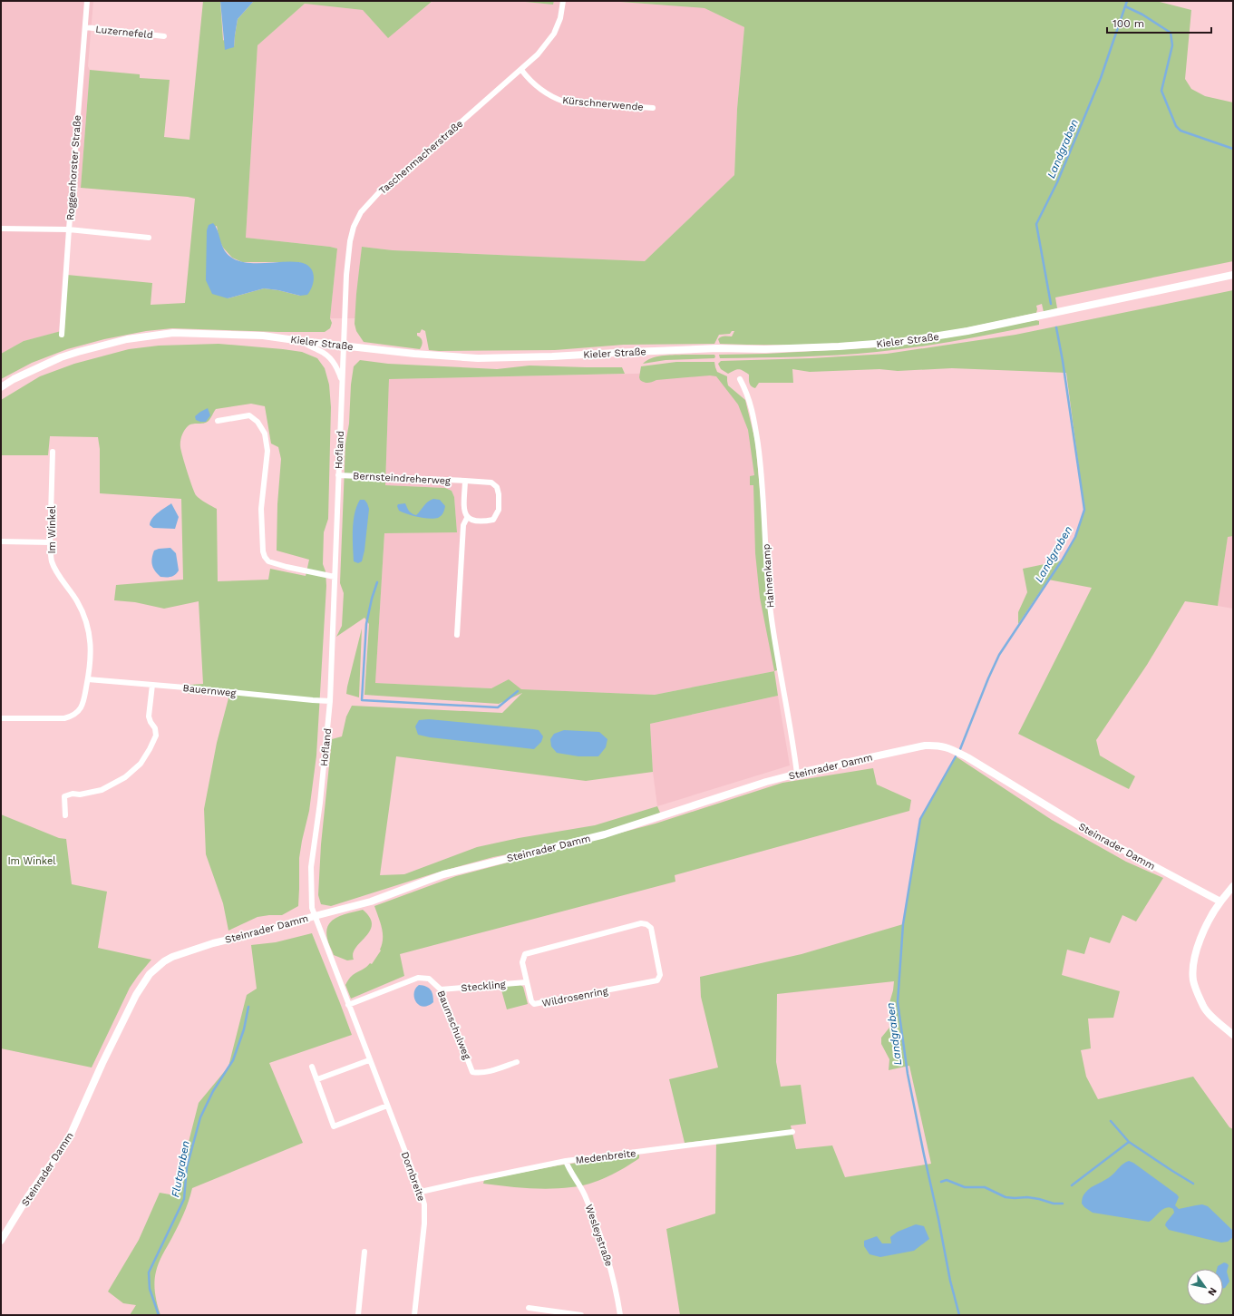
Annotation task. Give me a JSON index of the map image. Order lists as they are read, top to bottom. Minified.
{"streets":{"main road":["Kieler Straße","Steinrader Damm"],"street":["Luzernefeld","Kürschnerwende","Taschenmacherstraße","Roggenhorster Straße","Hofland","Bernsteindreherweg","Im Winkel","Hahnenkamp","Bauernweg","Steckling","Wildrosenring","Baumschulweg","Medenbreite","Dornbreite","Wesleystraße"]},"crossings":[["Luzernefeld","Roggenhorster Straße"],["Kürschnerwende","Taschenmacherstraße"],["Taschenmacherstraße","Kieler Straße"],["Taschenmacherstraße","Hofland"],["Kieler Straße","Hofland"],["Hofland","Bernsteindreherweg"],["Hofland","Bauernweg"],["Hofland","Steinrader Damm"],["Hofland","Dornbreite"],["Im Winkel","Bauernweg"],["Hahnenkamp","Steinrader Damm"],["Steinrader Damm","Dornbreite"],["Steckling","Wildrosenring"],["Steckling","Baumschulweg"],["Baumschulweg","Dornbreite"],["Medenbreite","Dornbreite"],["Medenbreite","Wesleystraße"]],"water":["Landgraben","Flutgraben"],"parks":["Im Winkel"],"scale_bar":"100 m","north":"bottom right"}
